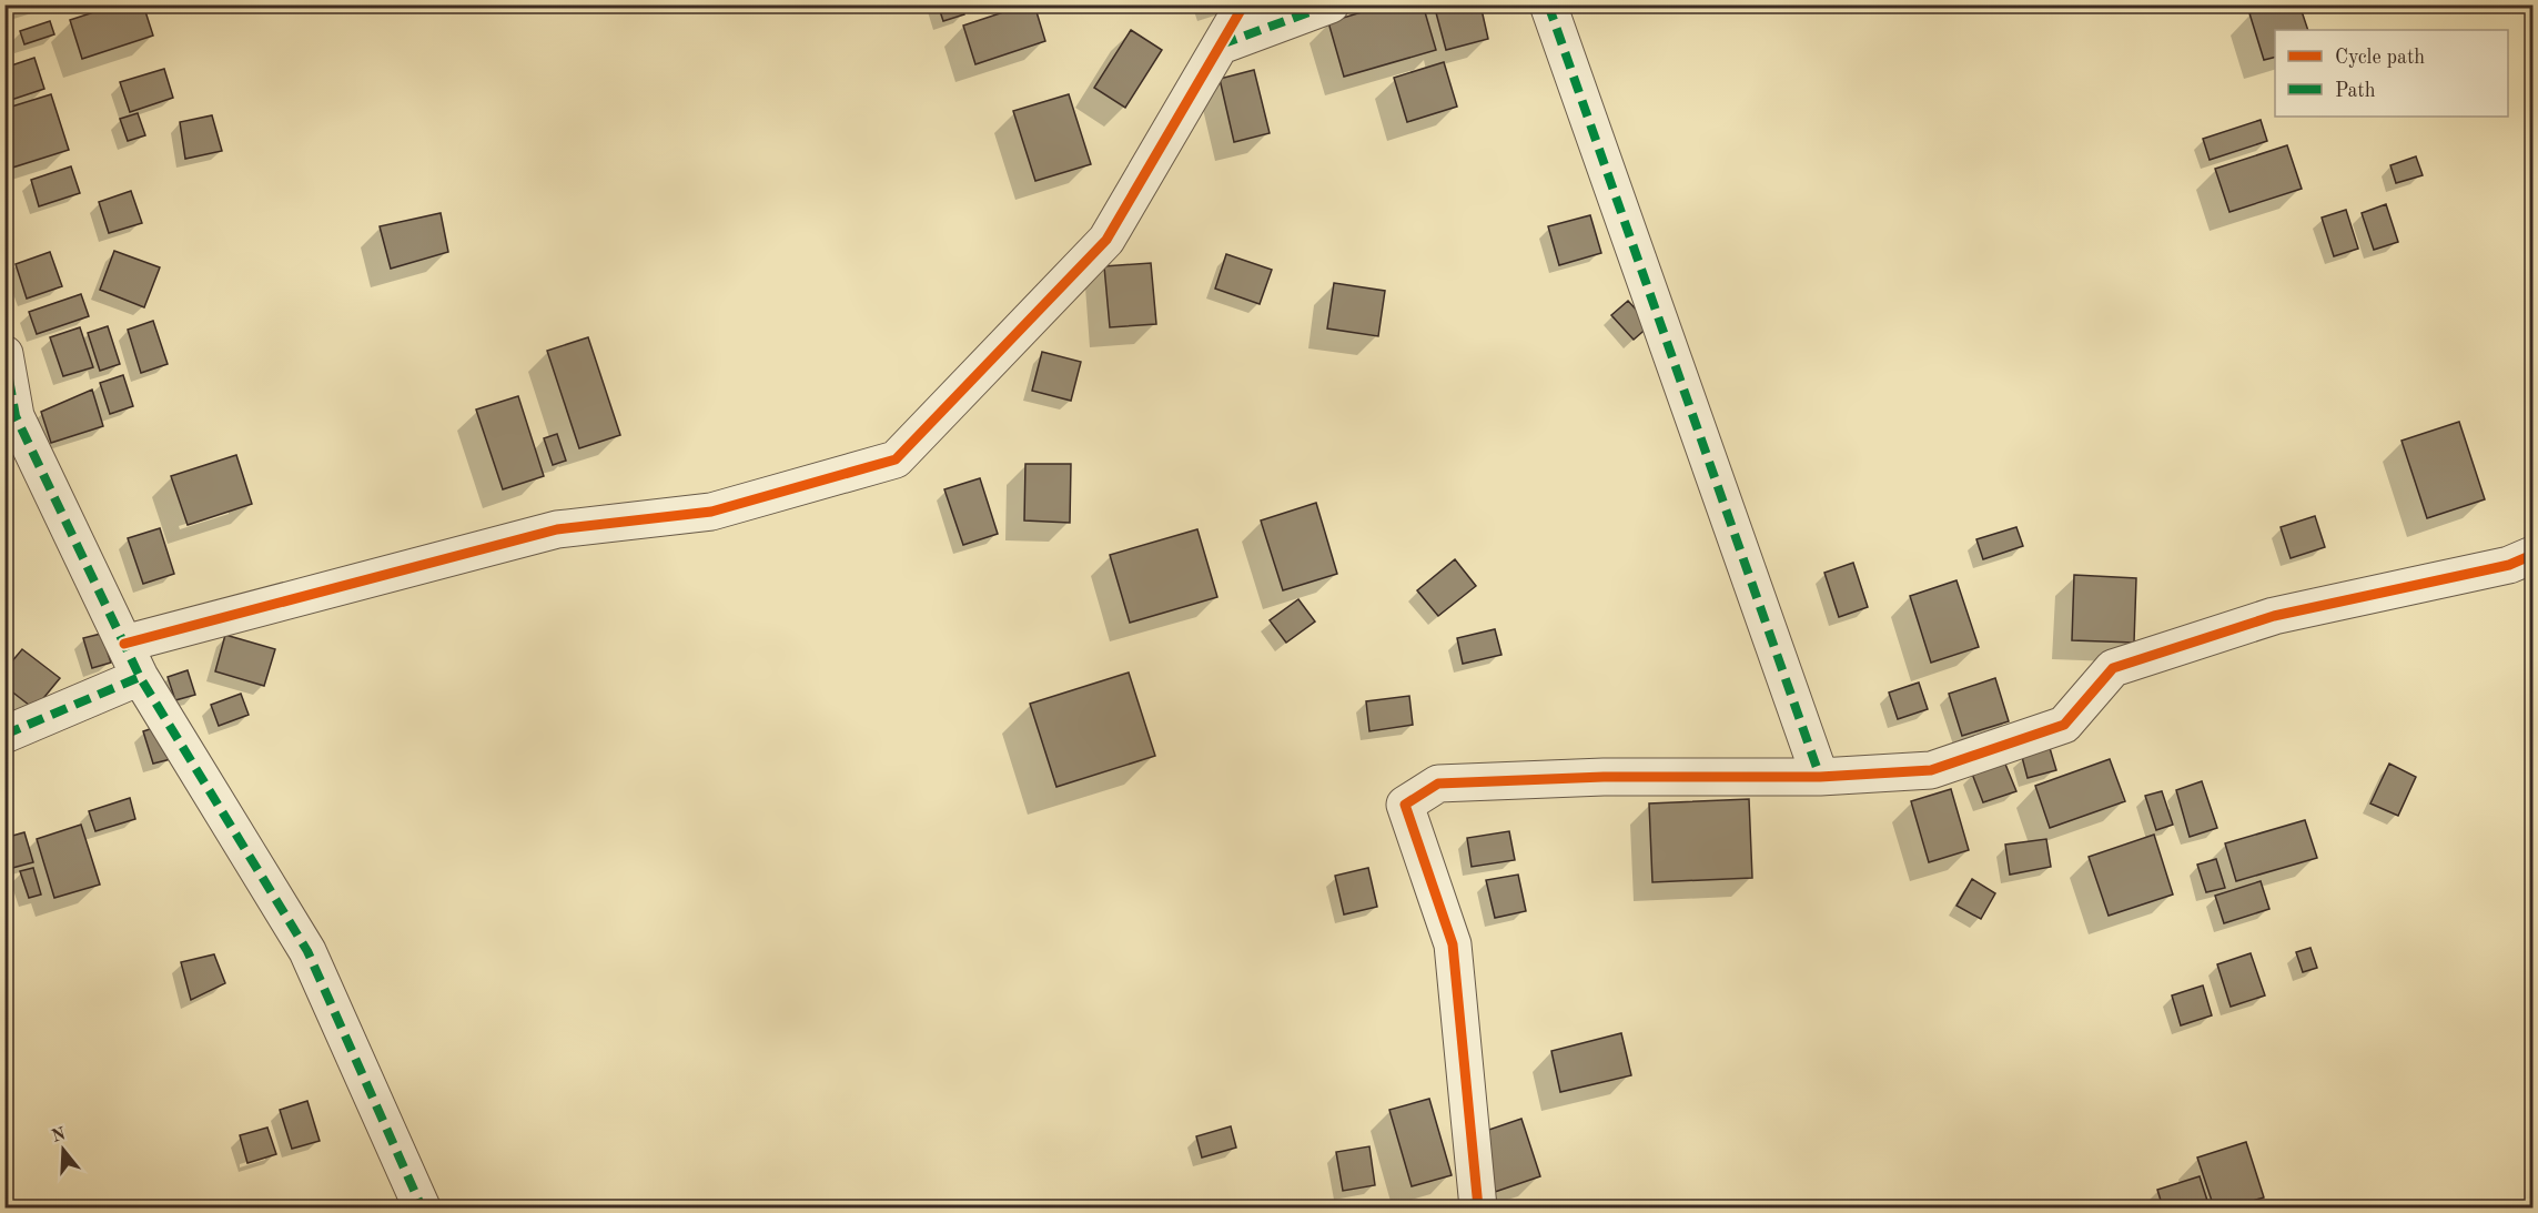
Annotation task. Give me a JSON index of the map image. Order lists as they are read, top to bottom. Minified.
{"legend":["Cycle path","Path"],"north":"top"}
